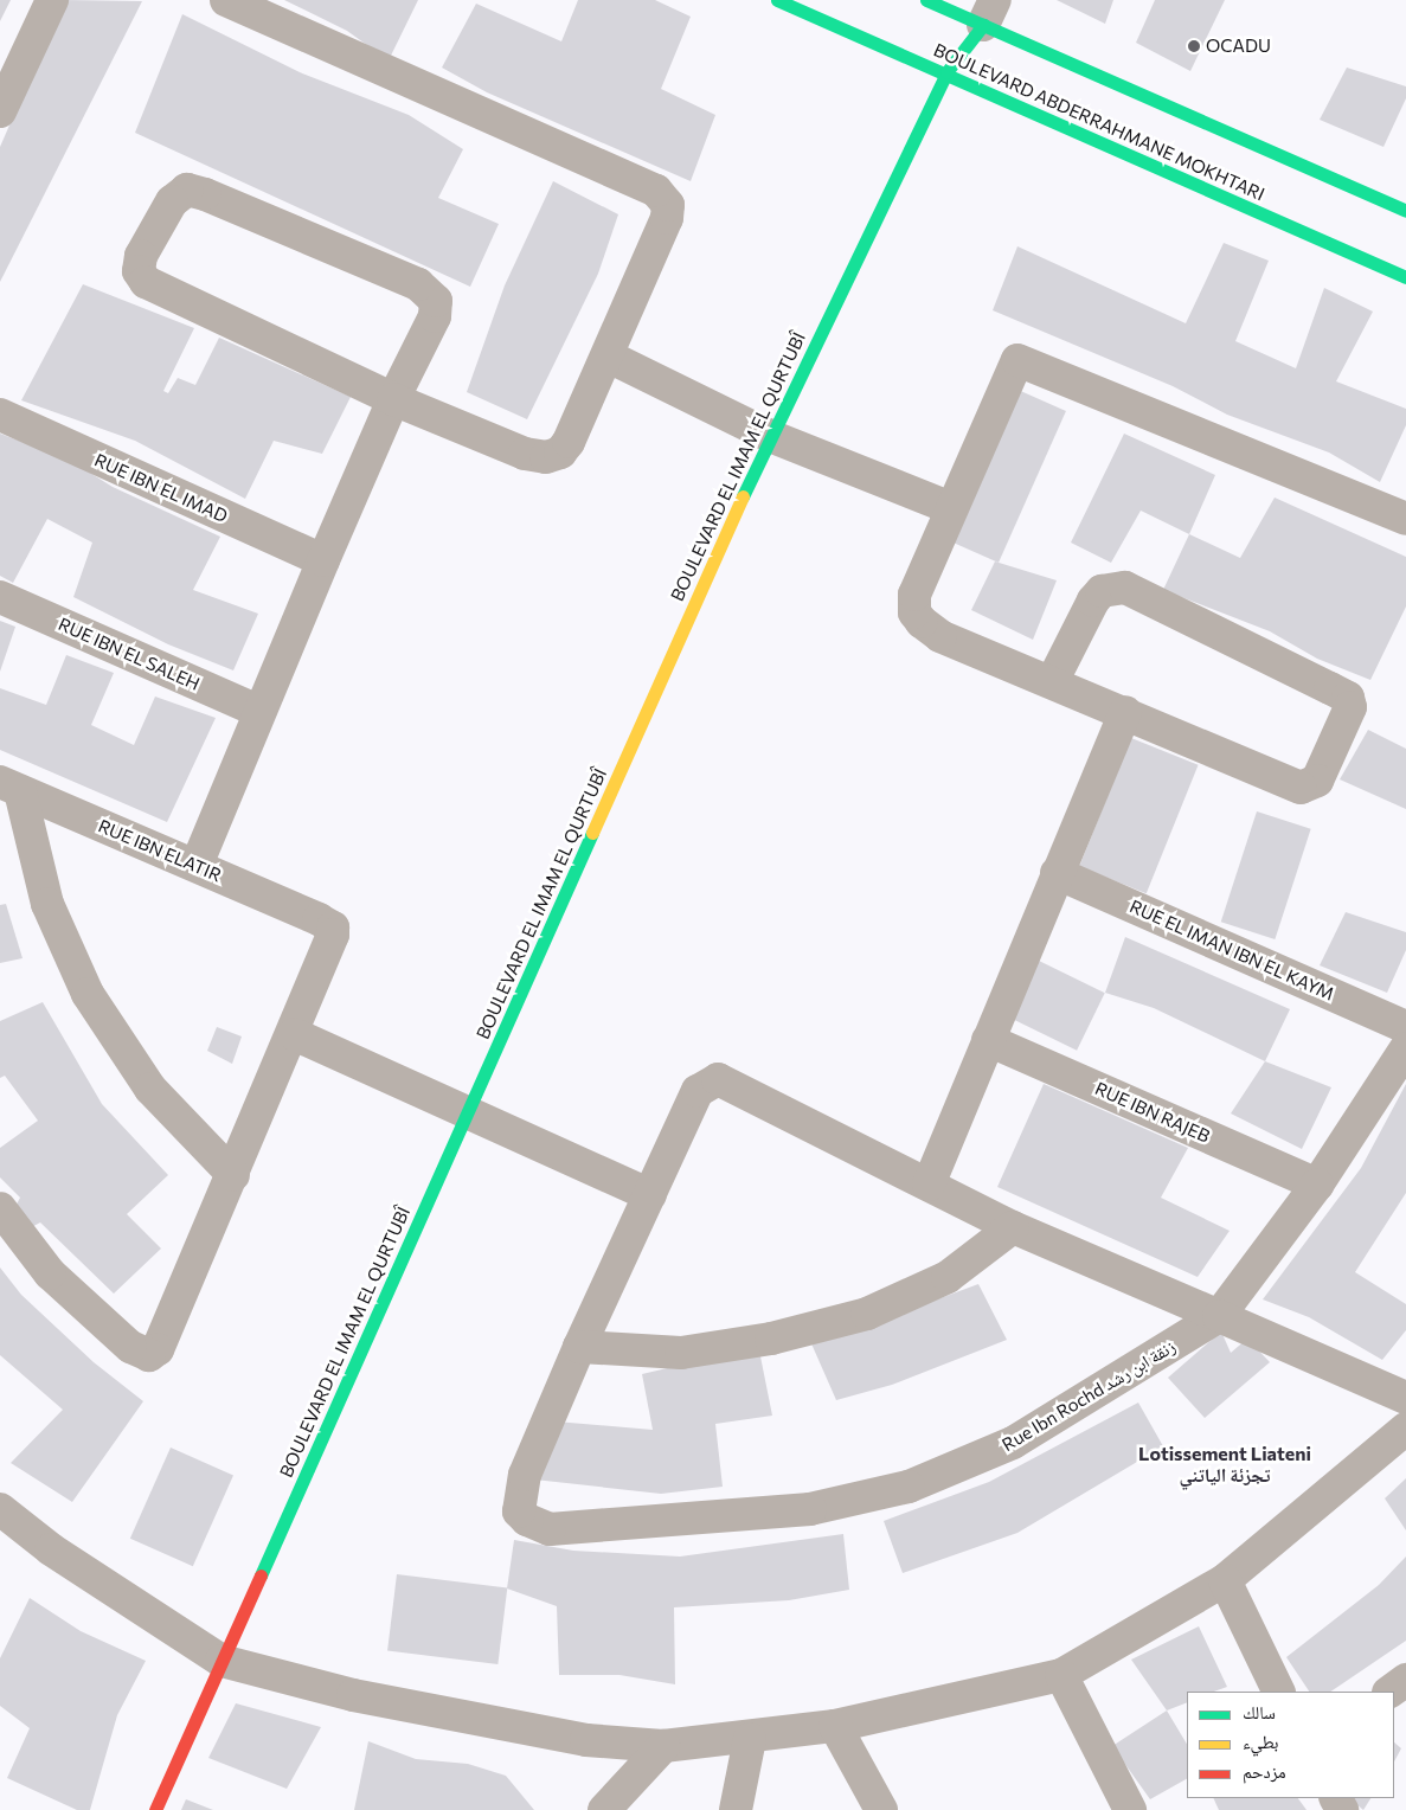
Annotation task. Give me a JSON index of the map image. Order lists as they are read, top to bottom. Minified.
{"streets":{"street":["BOULEVARD ABDERRAHMANE MOKHTARI","BOULEVARD EL IMAM EL QURTUBÎ","RUE IBN EL IMAD","RUE IBN EL SALEH","RUE IBN ELATIR","RUE EL IMAN IBN EL KAYM","RUE IBN RAJEB","Rue Ibn Rochd زنقة ابن رشد"]},"crossings":[["BOULEVARD ABDERRAHMANE MOKHTARI","BOULEVARD EL IMAM EL QURTUBÎ"],["RUE IBN RAJEB","Rue Ibn Rochd زنقة ابن رشد"]],"districts":["Lotissement Liateni تجزئة الياتني"],"places":["OCADU"],"legend":["سالك","بطيء","مزدحم"]}
